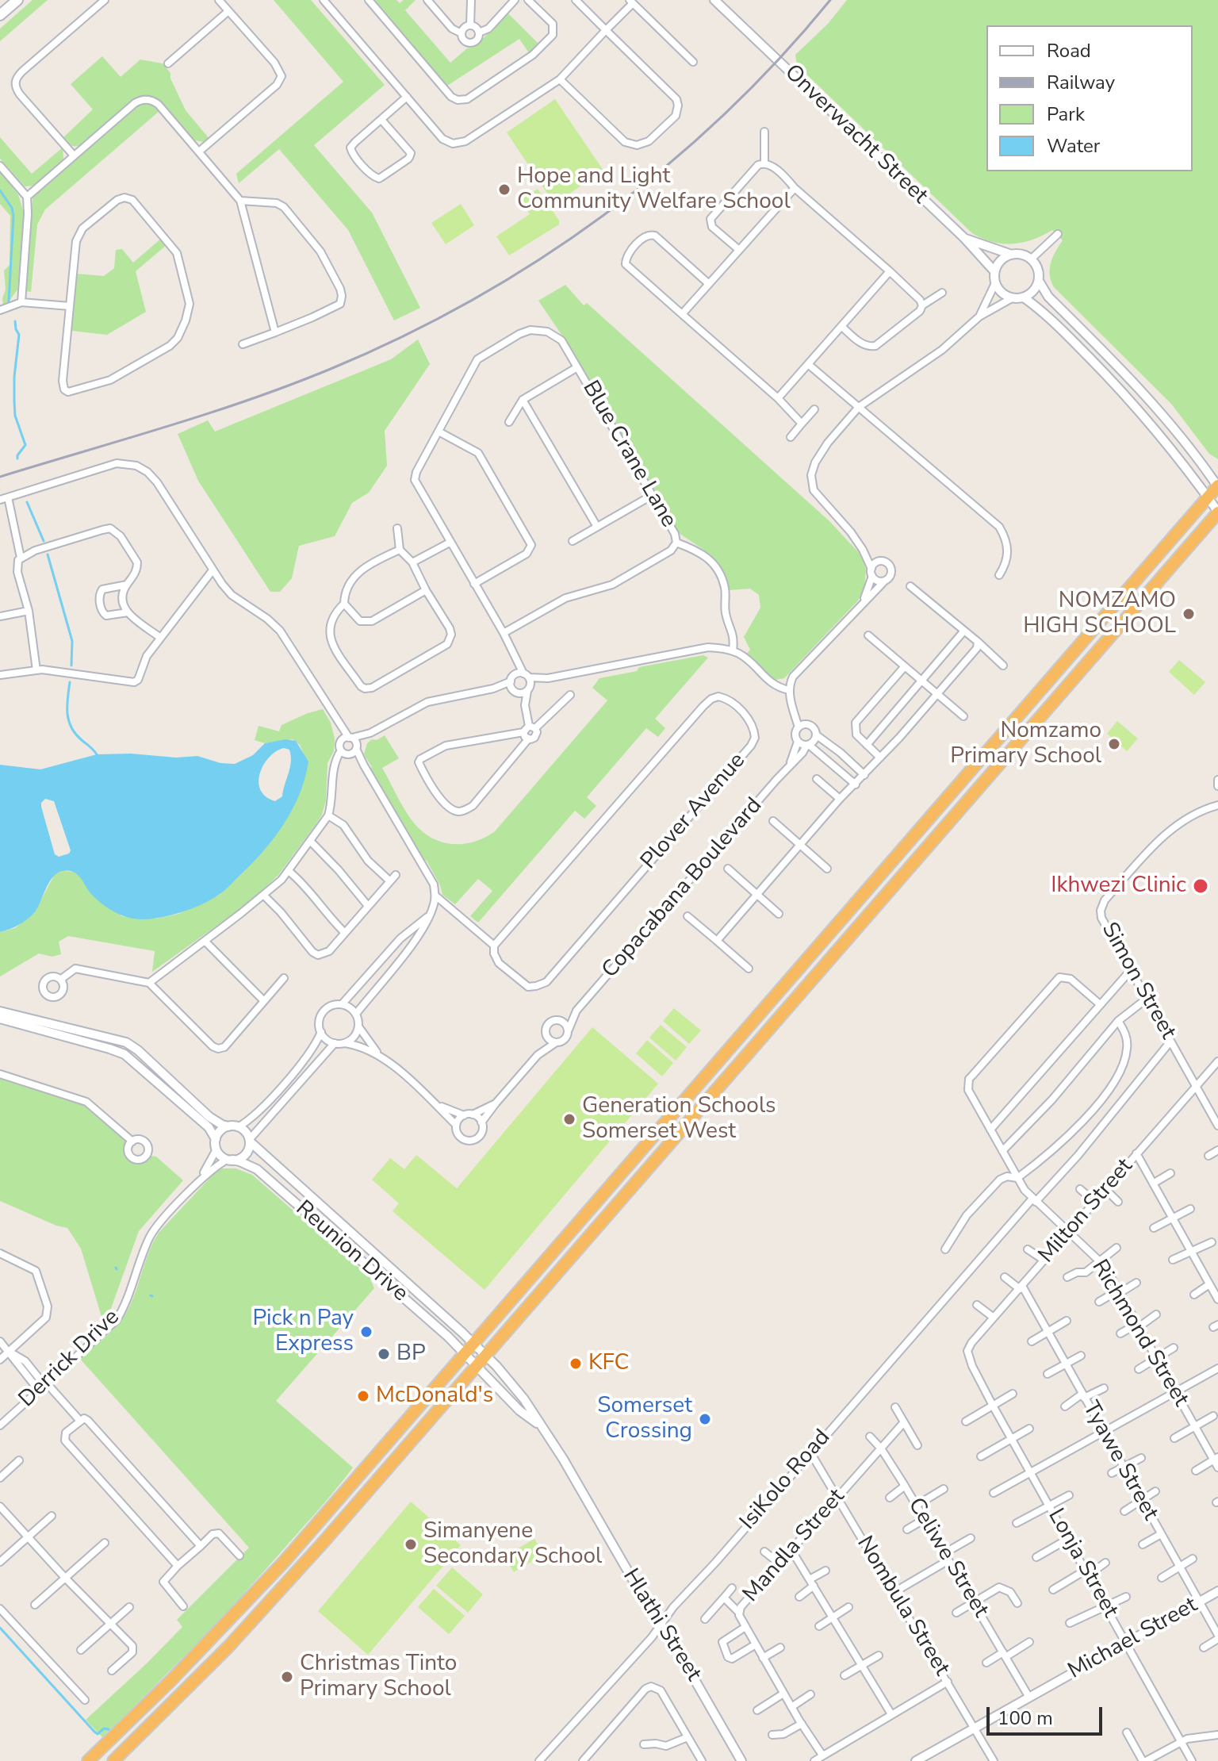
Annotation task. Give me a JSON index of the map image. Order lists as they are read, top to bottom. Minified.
{"streets":{"street":["Onverwacht Street","Blue Crane Lane","Plover Avenue","Copacabana Boulevard","Simon Street","Milton Street","Reunion Drive","Richmond Street","Derrick Drive","Tyawe Street","IsiKolo Road","Mandla Street","Celiwe Street","Lonja Street","Nombula Street","Hlathi Street","Michael Street"]},"crossings":[["Simon Street","Milton Street"],["Simon Street","IsiKolo Road"],["Milton Street","Richmond Street"],["Milton Street","Tyawe Street"],["Milton Street","Lonja Street"],["Reunion Drive","Derrick Drive"],["Reunion Drive","Hlathi Street"],["Richmond Street","IsiKolo Road"],["Tyawe Street","Michael Street"],["IsiKolo Road","Nombula Street"],["IsiKolo Road","Hlathi Street"],["Mandla Street","Celiwe Street"],["Mandla Street","Nombula Street"],["Celiwe Street","Michael Street"],["Lonja Street","Michael Street"],["Nombula Street","Michael Street"]],"places":["Hope and Light Community Welfare School","NOMZAMO HIGH SCHOOL","Nomzamo Primary School","Ikhwezi Clinic","Generation Schools Somerset West","Pick n Pay Express","BP","KFC","McDonald's","Somerset Crossing","Simanyene Secondary School","Christmas Tinto Primary School"],"legend":["Road","Railway","Park","Water"],"scale_bar":"100 m"}
